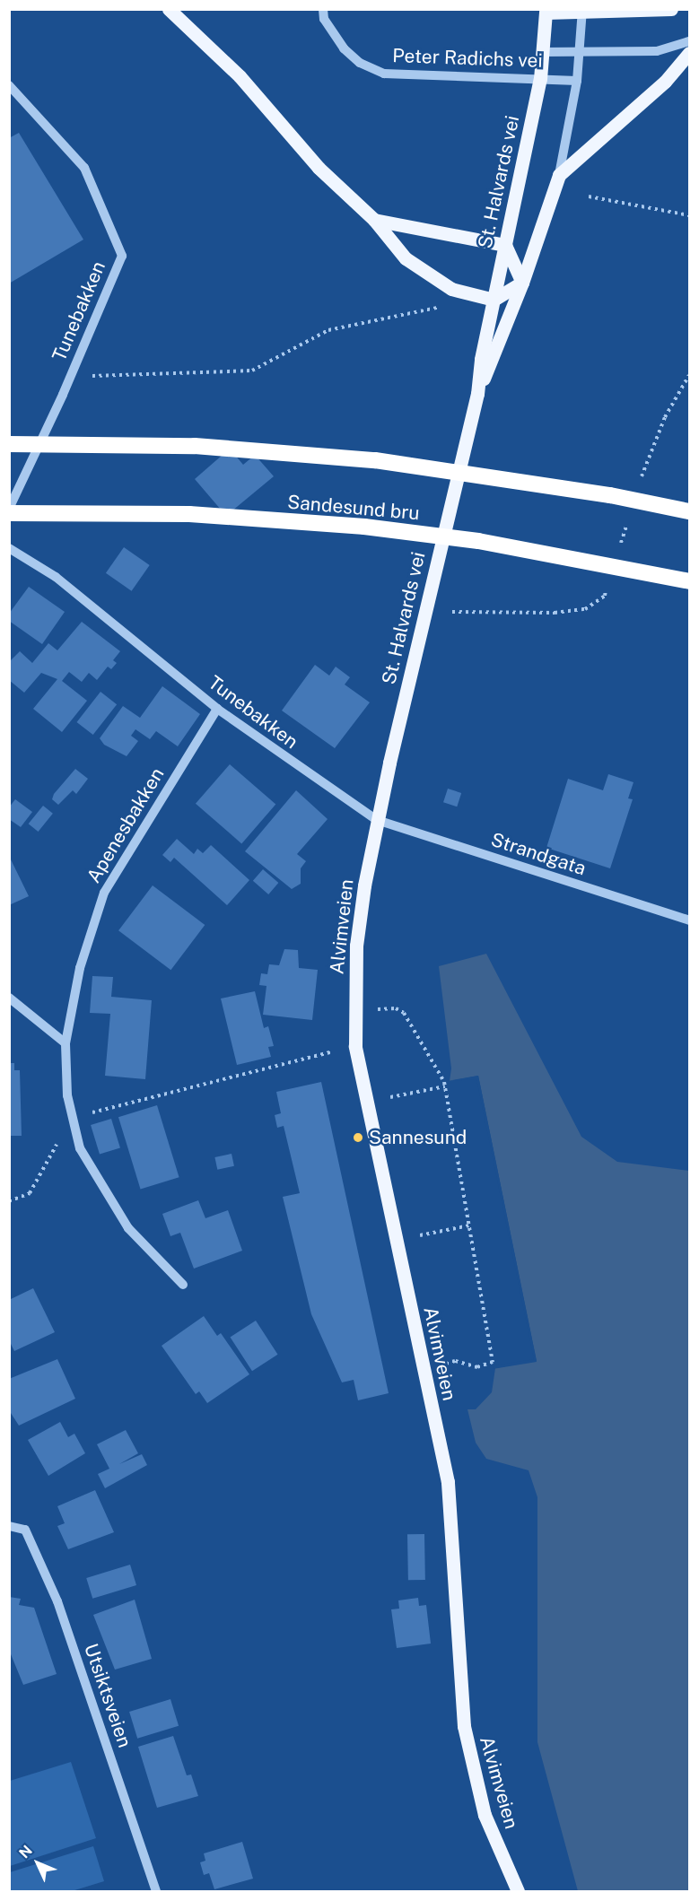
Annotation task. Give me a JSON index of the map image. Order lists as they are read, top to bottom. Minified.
{"streets":{"highway":["Sandesund bru"],"main road":["St. Halvards vei","Alvimveien"],"street":["Peter Radichs vei","Tunebakken","Apenesbakken","Strandgata","Utsiktsveien"]},"crossings":[["Peter Radichs vei","St. Halvards vei"],["St. Halvards vei","Tunebakken"],["St. Halvards vei","Strandgata"],["St. Halvards vei","Alvimveien"],["Tunebakken","Apenesbakken"],["Tunebakken","Strandgata"],["Tunebakken","Alvimveien"],["Strandgata","Alvimveien"]],"places":["Sannesund"],"north":"top left"}
